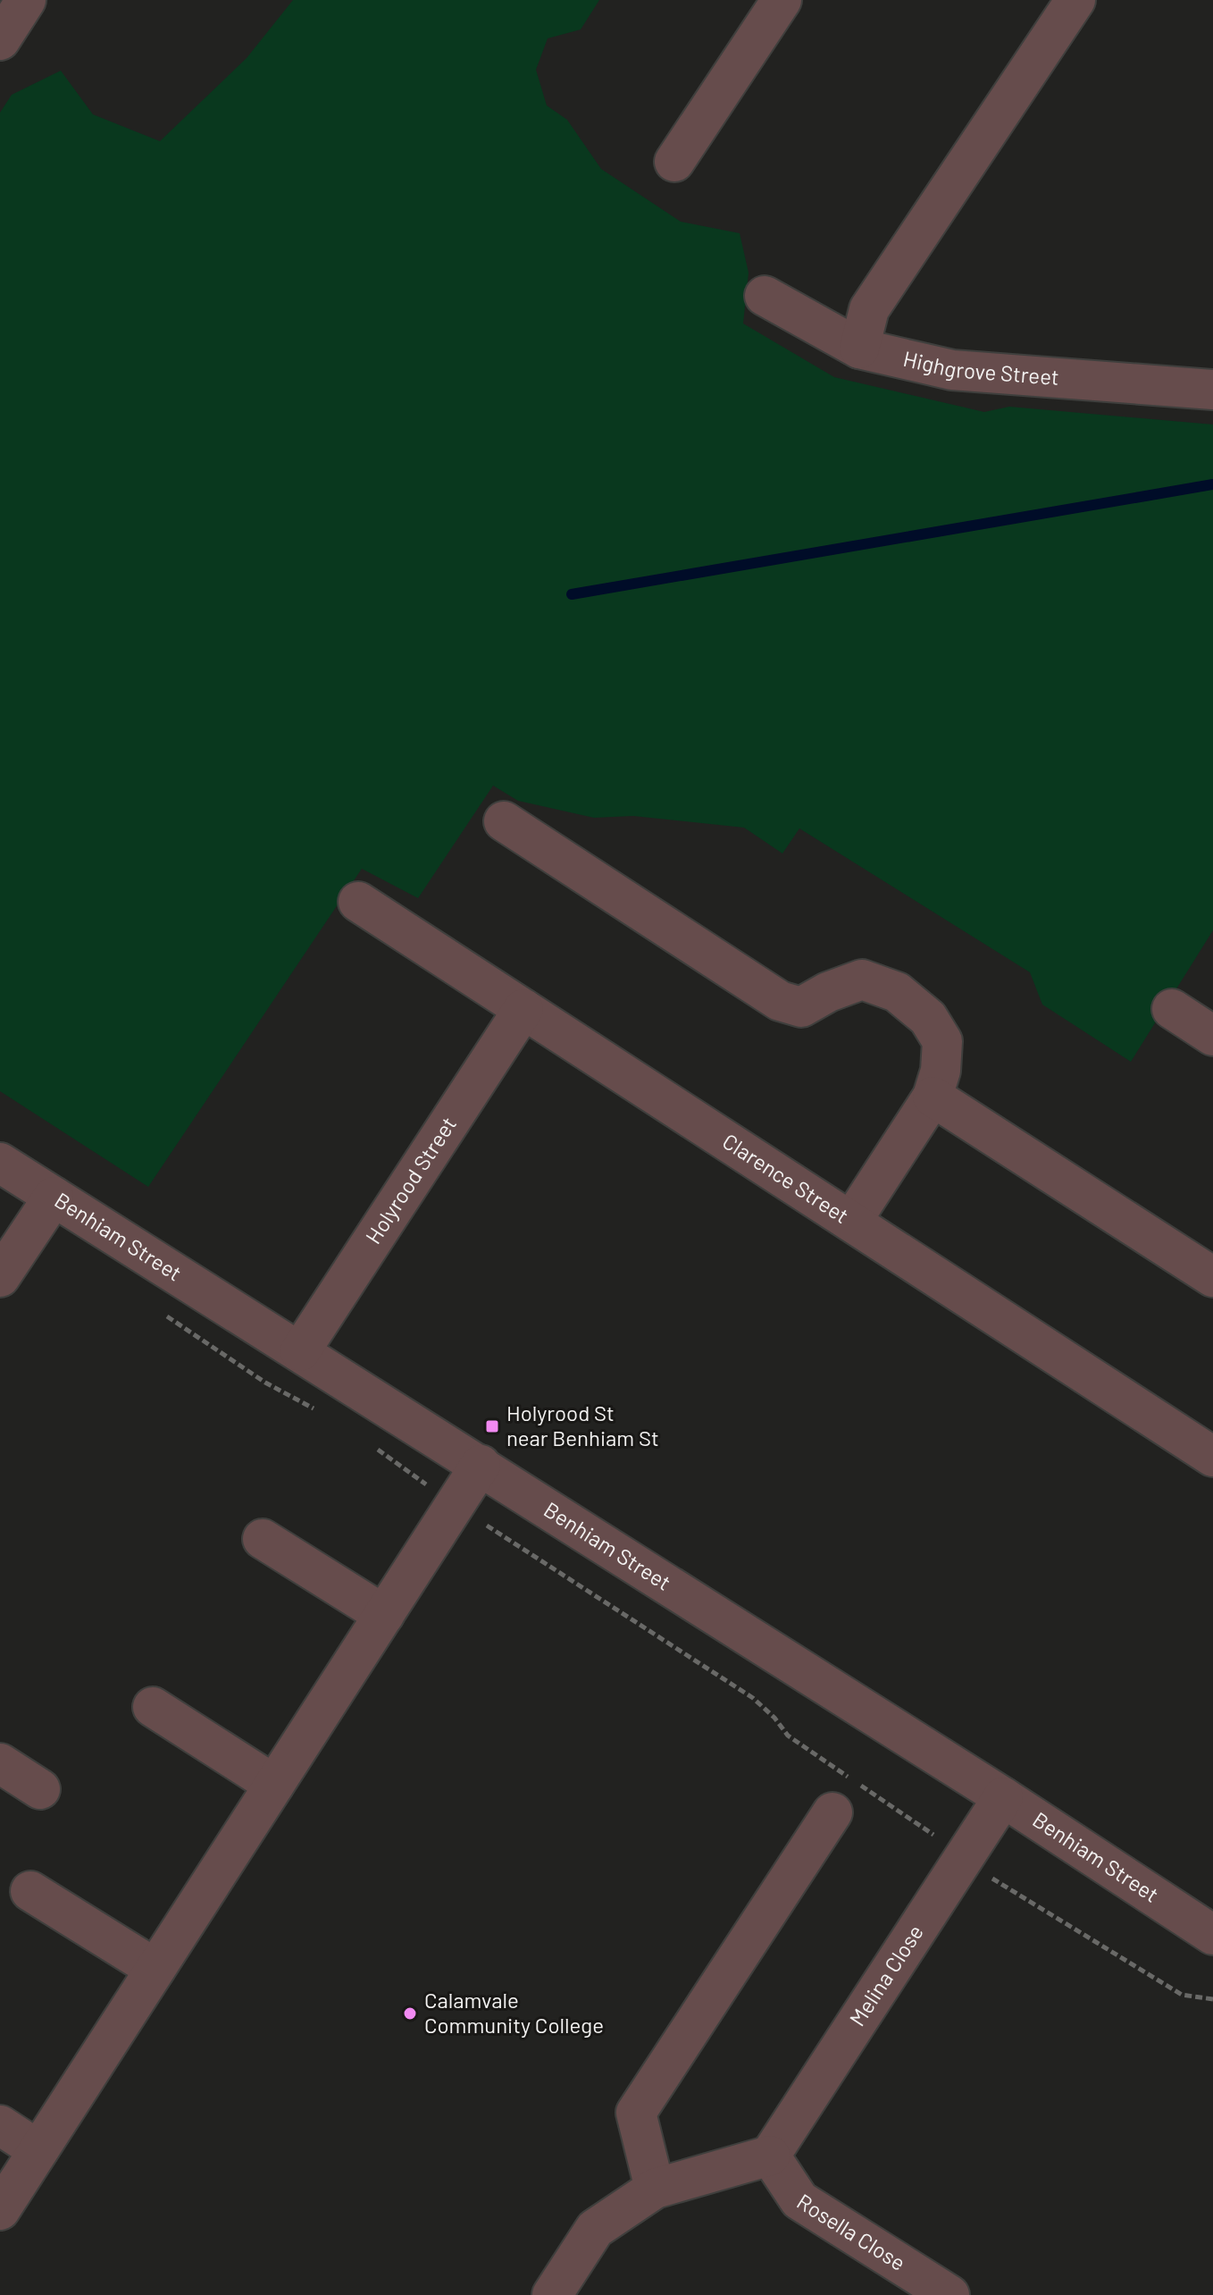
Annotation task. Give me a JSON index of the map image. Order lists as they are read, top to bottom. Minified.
{"streets":{"street":["Highgrove Street","Clarence Street","Holyrood Street","Benhiam Street","Melina Close","Rosella Close"]},"crossings":[["Clarence Street","Holyrood Street"],["Holyrood Street","Benhiam Street"],["Benhiam Street","Melina Close"],["Melina Close","Rosella Close"]],"places":{"transit":["Holyrood St near Benhiam St"],"other":["Calamvale Community College"]}}
